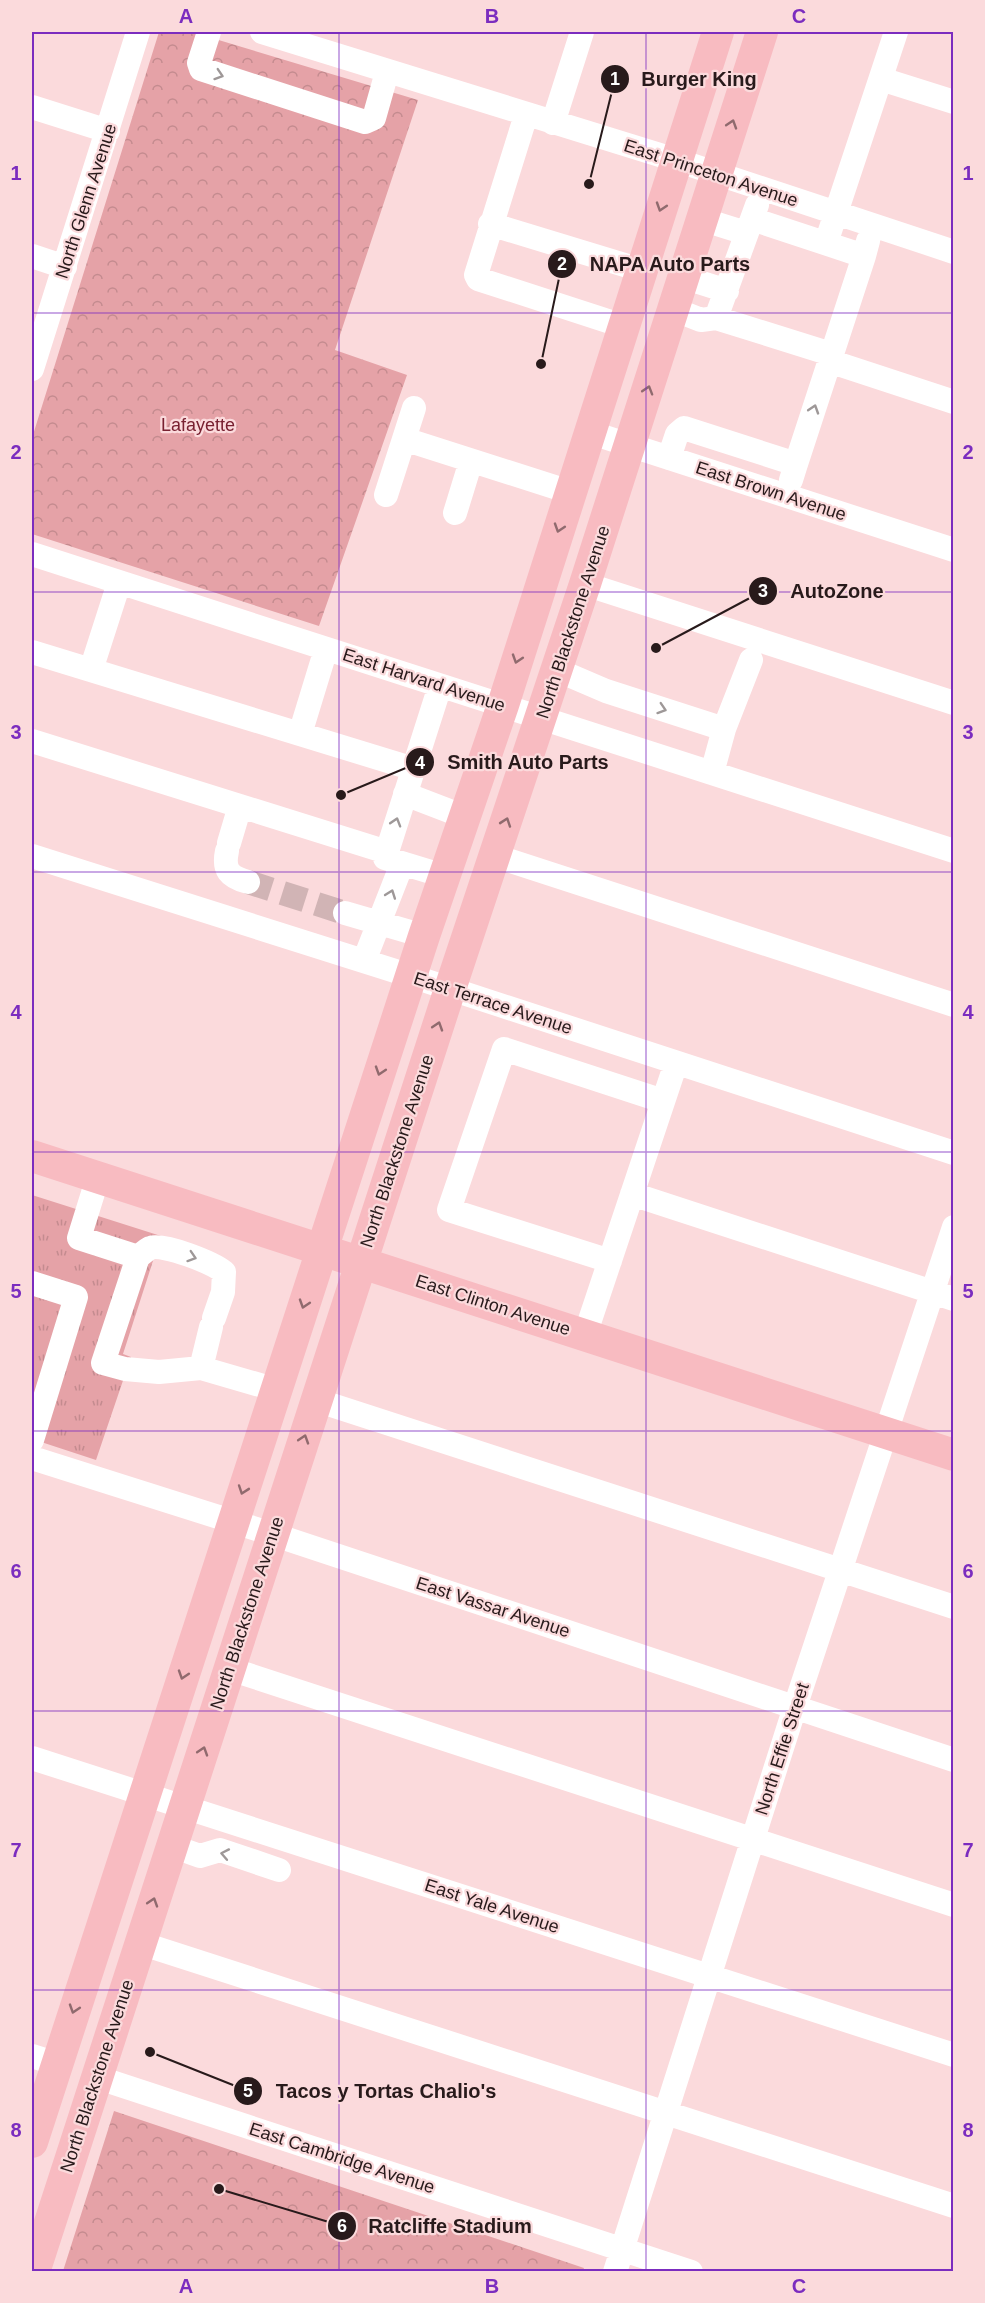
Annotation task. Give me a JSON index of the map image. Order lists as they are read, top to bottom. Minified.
{"streets":{"main road":["North Blackstone Avenue","East Clinton Avenue"],"street":["East Princeton Avenue","North Glenn Avenue","East Brown Avenue","East Harvard Avenue","East Terrace Avenue","East Vassar Avenue","North Effie Street","East Yale Avenue","East Cambridge Avenue"]},"crossings":[["East Princeton Avenue","North Blackstone Avenue"],["East Brown Avenue","North Blackstone Avenue"],["North Blackstone Avenue","East Harvard Avenue"],["North Blackstone Avenue","East Terrace Avenue"],["North Blackstone Avenue","East Clinton Avenue"],["North Blackstone Avenue","East Vassar Avenue"],["North Blackstone Avenue","East Yale Avenue"],["North Blackstone Avenue","East Cambridge Avenue"],["East Clinton Avenue","North Effie Street"],["East Vassar Avenue","North Effie Street"],["North Effie Street","East Yale Avenue"],["North Effie Street","East Cambridge Avenue"]],"parks":["Lafayette"],"places":["Burger King","NAPA Auto Parts","AutoZone","Smith Auto Parts","Tacos y Tortas Chalio's","Ratcliffe Stadium"],"grid":{"columns":["A","B","C"],"rows":["1","2","3","4","5","6","7","8"]}}
